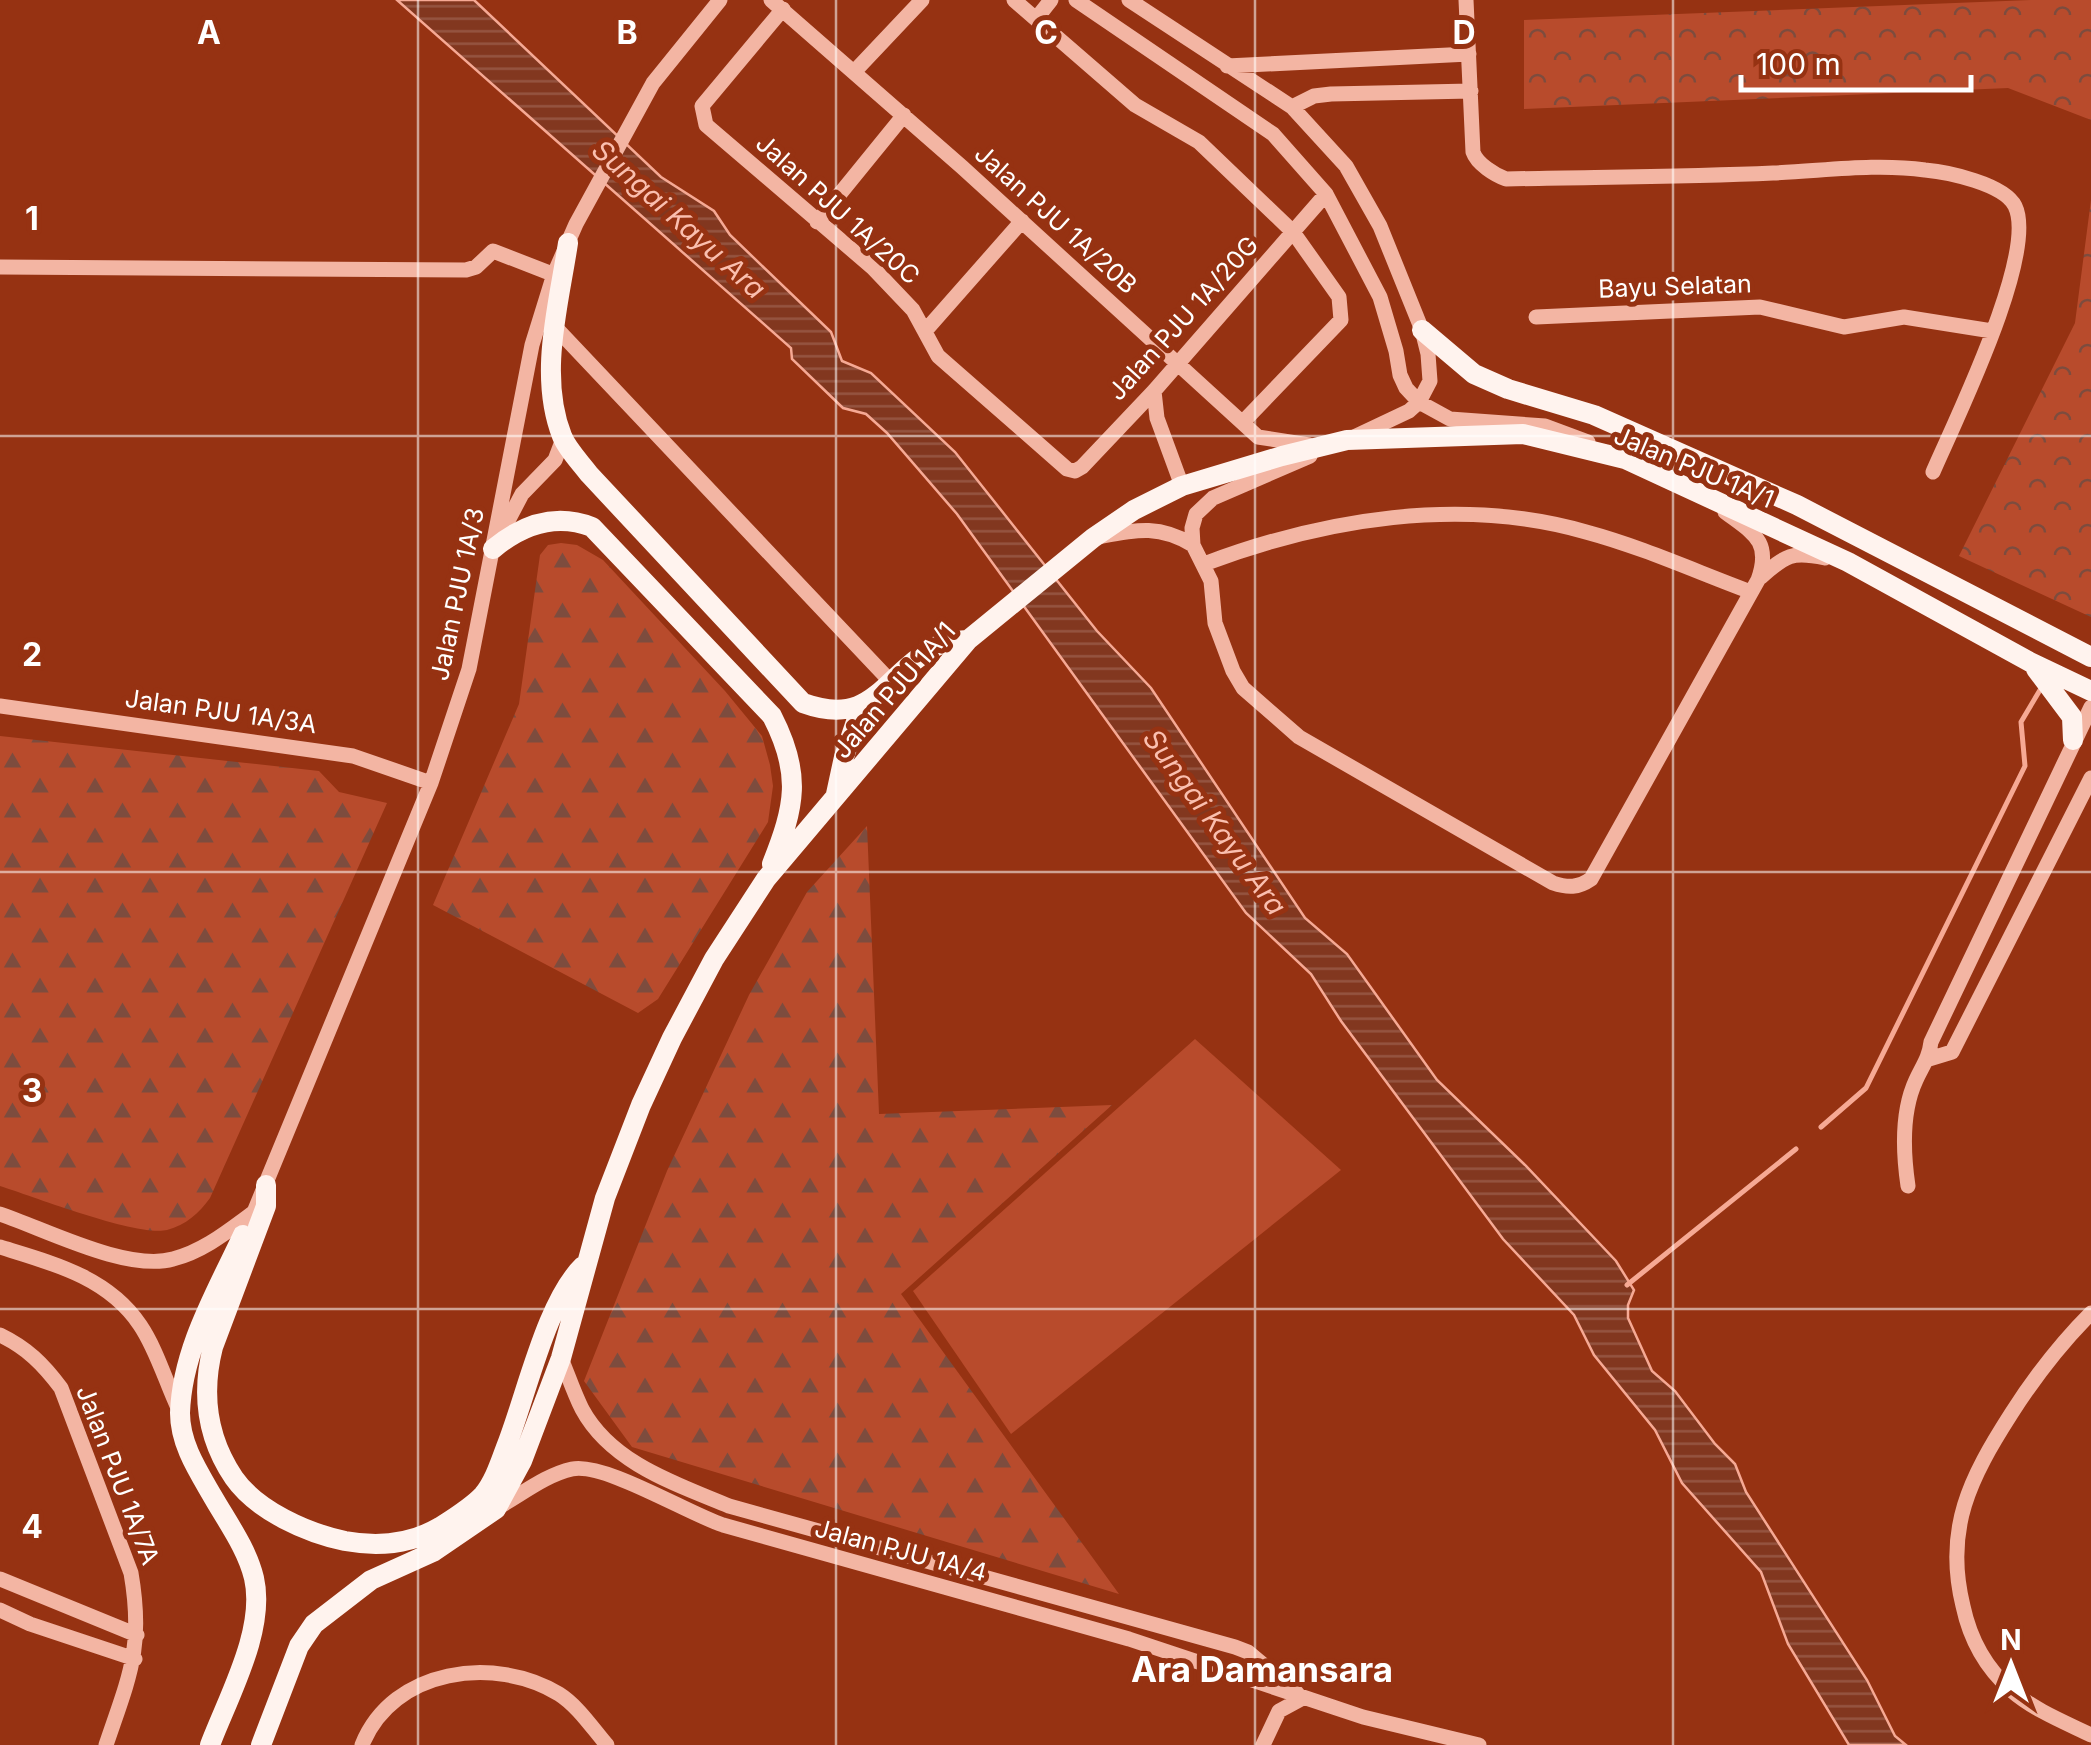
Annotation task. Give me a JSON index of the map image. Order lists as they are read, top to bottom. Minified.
{"streets":{"main road":["Jalan PJU 1A/1"],"street":["Jalan PJU 1A/20C","Jalan PJU 1A/20B","Bayu Selatan","Jalan PJU 1A/20G","Jalan PJU 1A/3","Jalan PJU 1A/3A","Jalan PJU 1A/7A","Jalan PJU 1A/4"]},"crossings":[["Jalan PJU 1A/20C","Jalan PJU 1A/20B"],["Jalan PJU 1A/20C","Jalan PJU 1A/20G"],["Jalan PJU 1A/20B","Jalan PJU 1A/20G"],["Jalan PJU 1A/20B","Jalan PJU 1A/1"],["Jalan PJU 1A/1","Jalan PJU 1A/4"],["Jalan PJU 1A/3","Jalan PJU 1A/3A"]],"districts":["Ara Damansara"],"water":["Sungai Kayu Ara"],"scale_bar":"100 m","north":"top","grid":{"columns":["A","B","C","D"],"rows":["1","2","3","4"]}}
